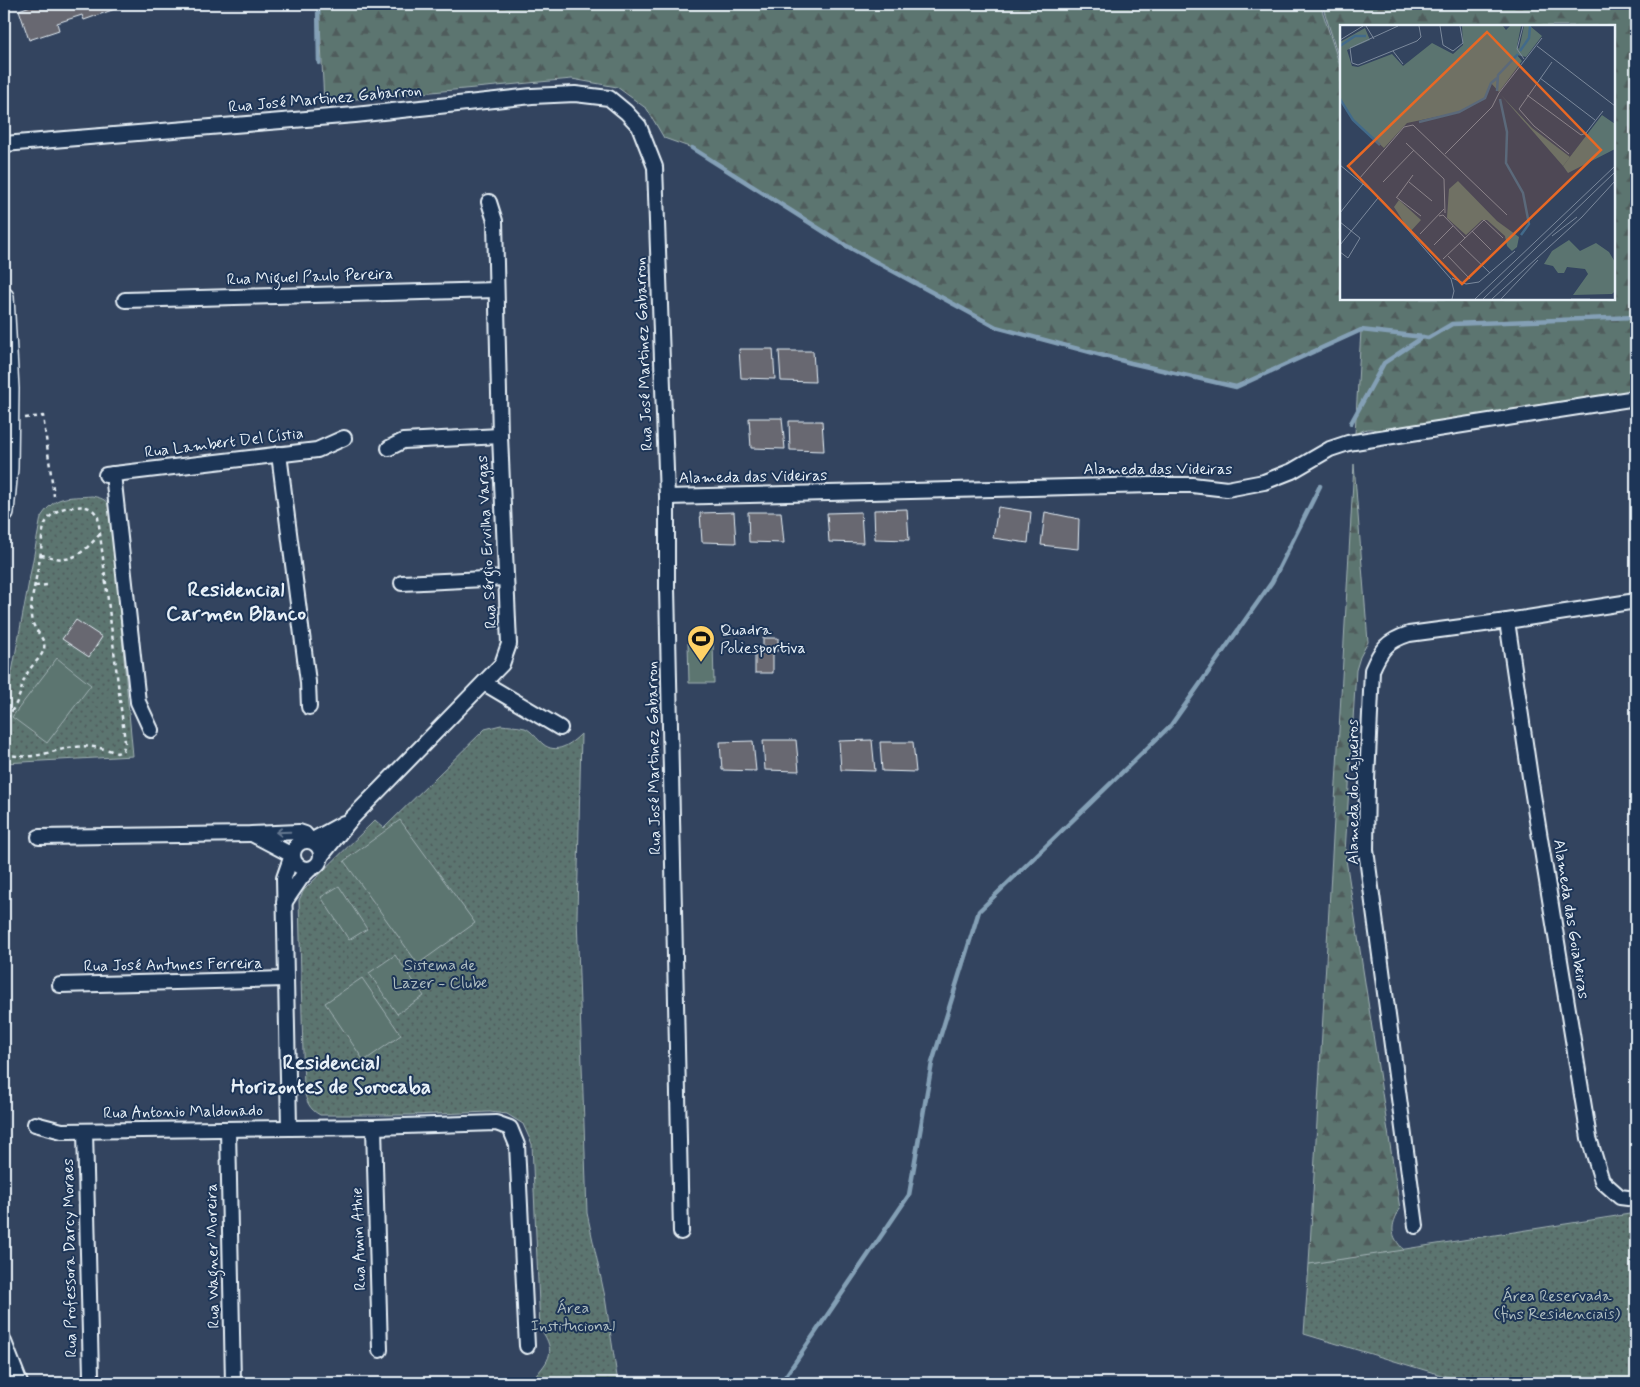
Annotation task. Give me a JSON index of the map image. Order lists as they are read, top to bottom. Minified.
{"streets":{"street":["Rua José Martinez Gabarron","Rua Miguel Paulo Pereira","Rua Lambert Del Cístia","Alameda das Videiras","Rua Sérgio Ervilha Vargas","Alameda do Cajueiros","Alameda das Goiabeiras","Rua José Antunes Ferreira","Rua Antonio Maldonado","Rua Amin Athie","Rua Wagner Moreira","Rua Professora Darcy Moraes"]},"crossings":[["Rua José Martinez Gabarron","Alameda das Videiras"],["Rua Miguel Paulo Pereira","Rua Sérgio Ervilha Vargas"],["Alameda do Cajueiros","Alameda das Goiabeiras"],["Rua Antonio Maldonado","Rua Amin Athie"],["Rua Antonio Maldonado","Rua Wagner Moreira"],["Rua Antonio Maldonado","Rua Professora Darcy Moraes"]],"districts":["Residencial Carmen Blanco","Residencial Horizontes de Sorocaba"],"parks":["Sistema de Lazer - Clube","Área Reservada (fins Residenciais)","Área Institucional"],"places":{"sports":["Quadra Poliesportiva"]}}
